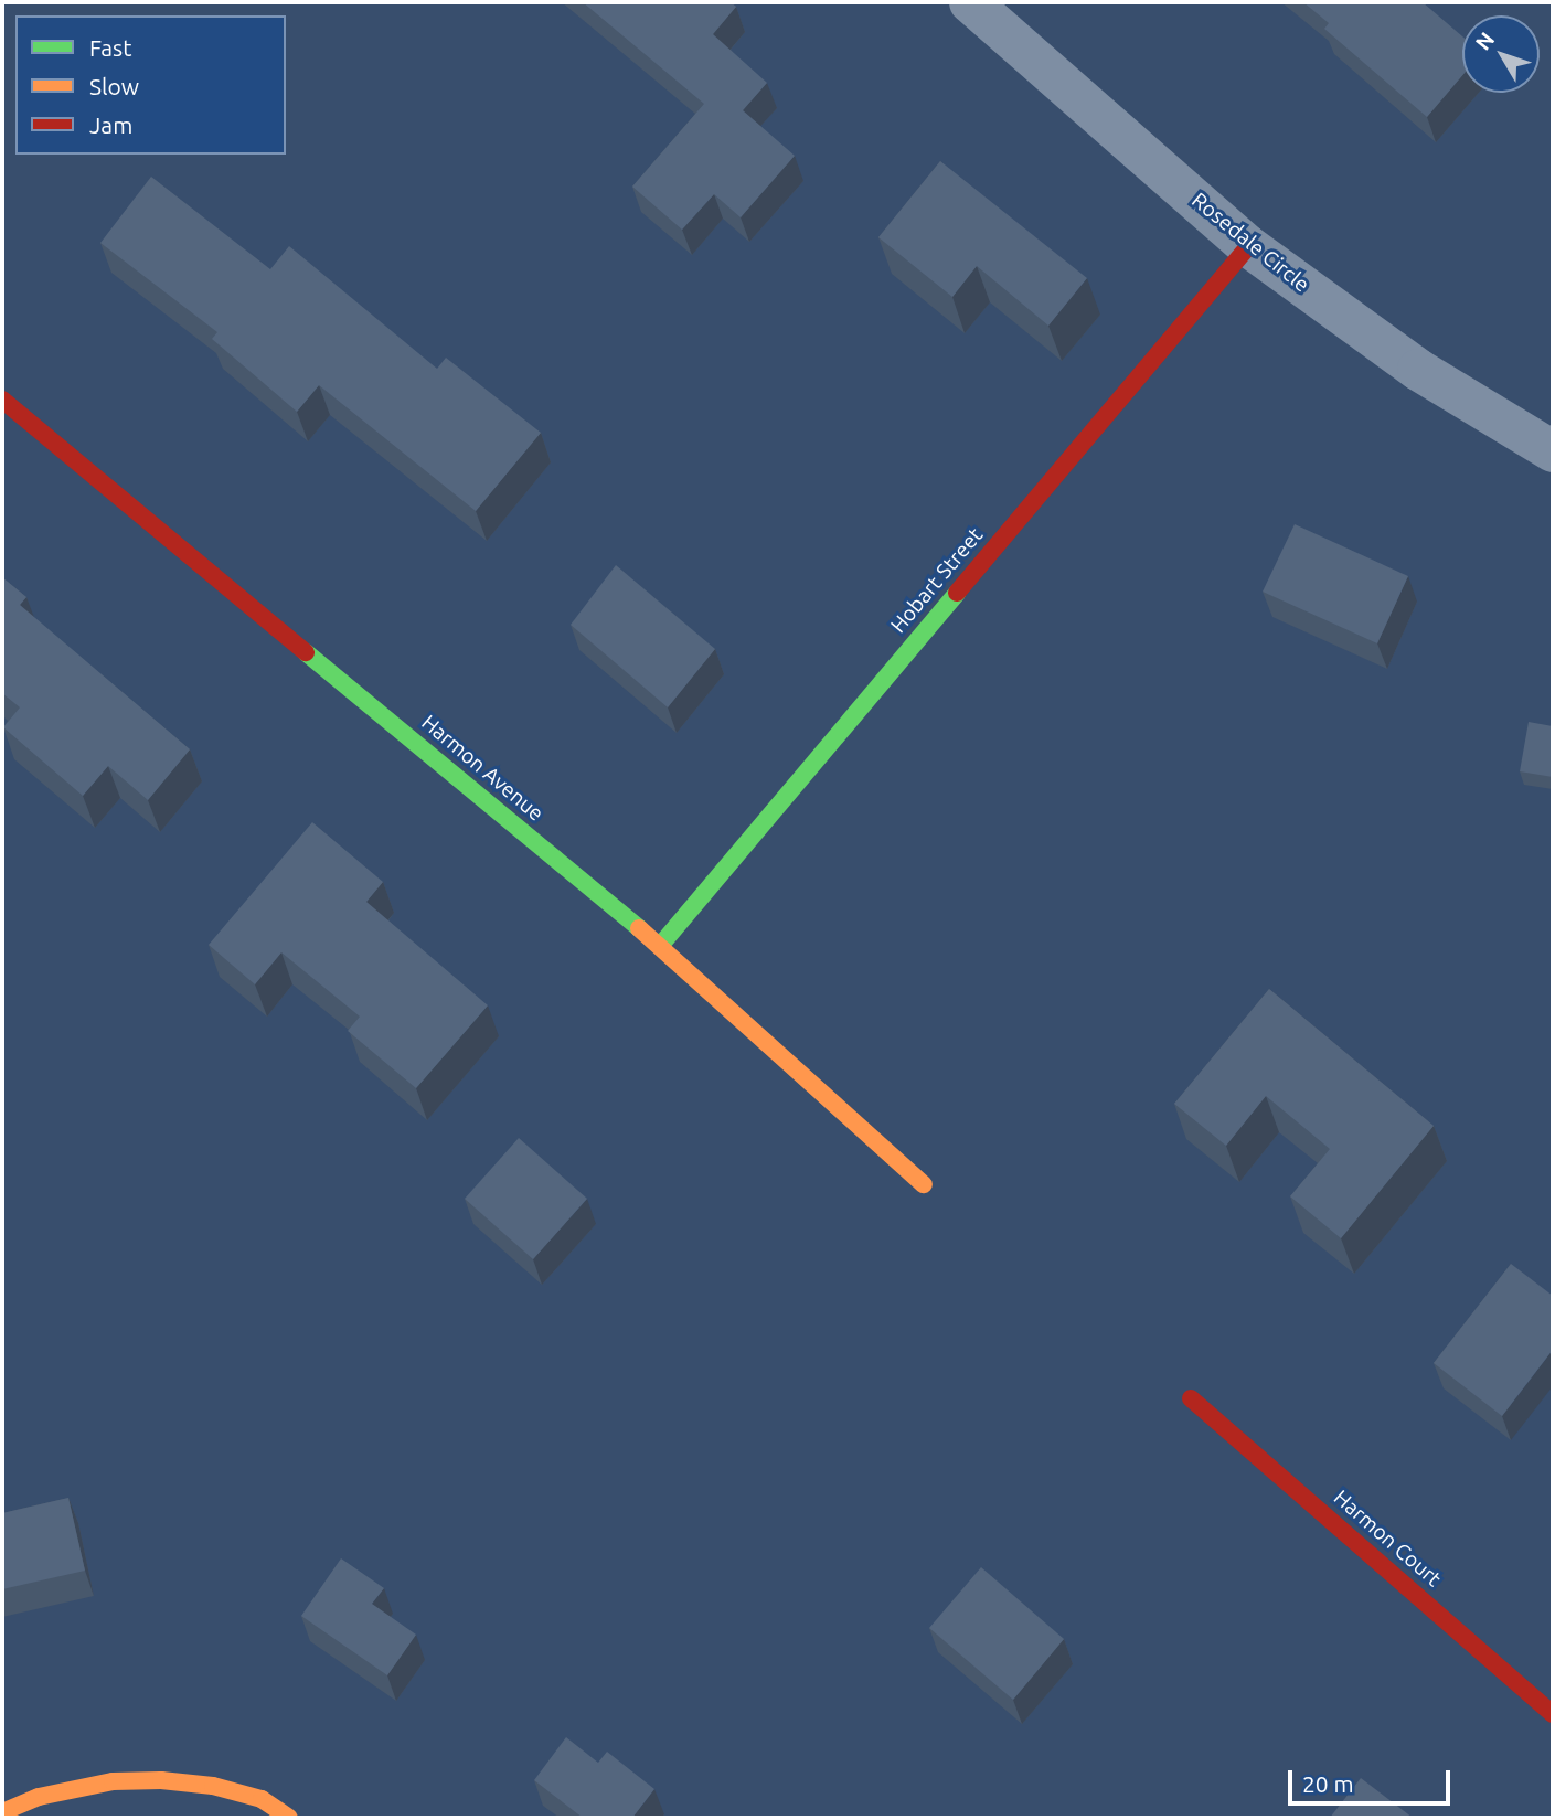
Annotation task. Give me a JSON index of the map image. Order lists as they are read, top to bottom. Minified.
{"streets":{"street":["Rosedale Circle","Hobart Street","Harmon Avenue","Harmon Court"]},"crossings":[["Rosedale Circle","Hobart Street"],["Hobart Street","Harmon Avenue"]],"legend":["Fast","Slow","Jam"],"scale_bar":"20 m","north":"top left"}
